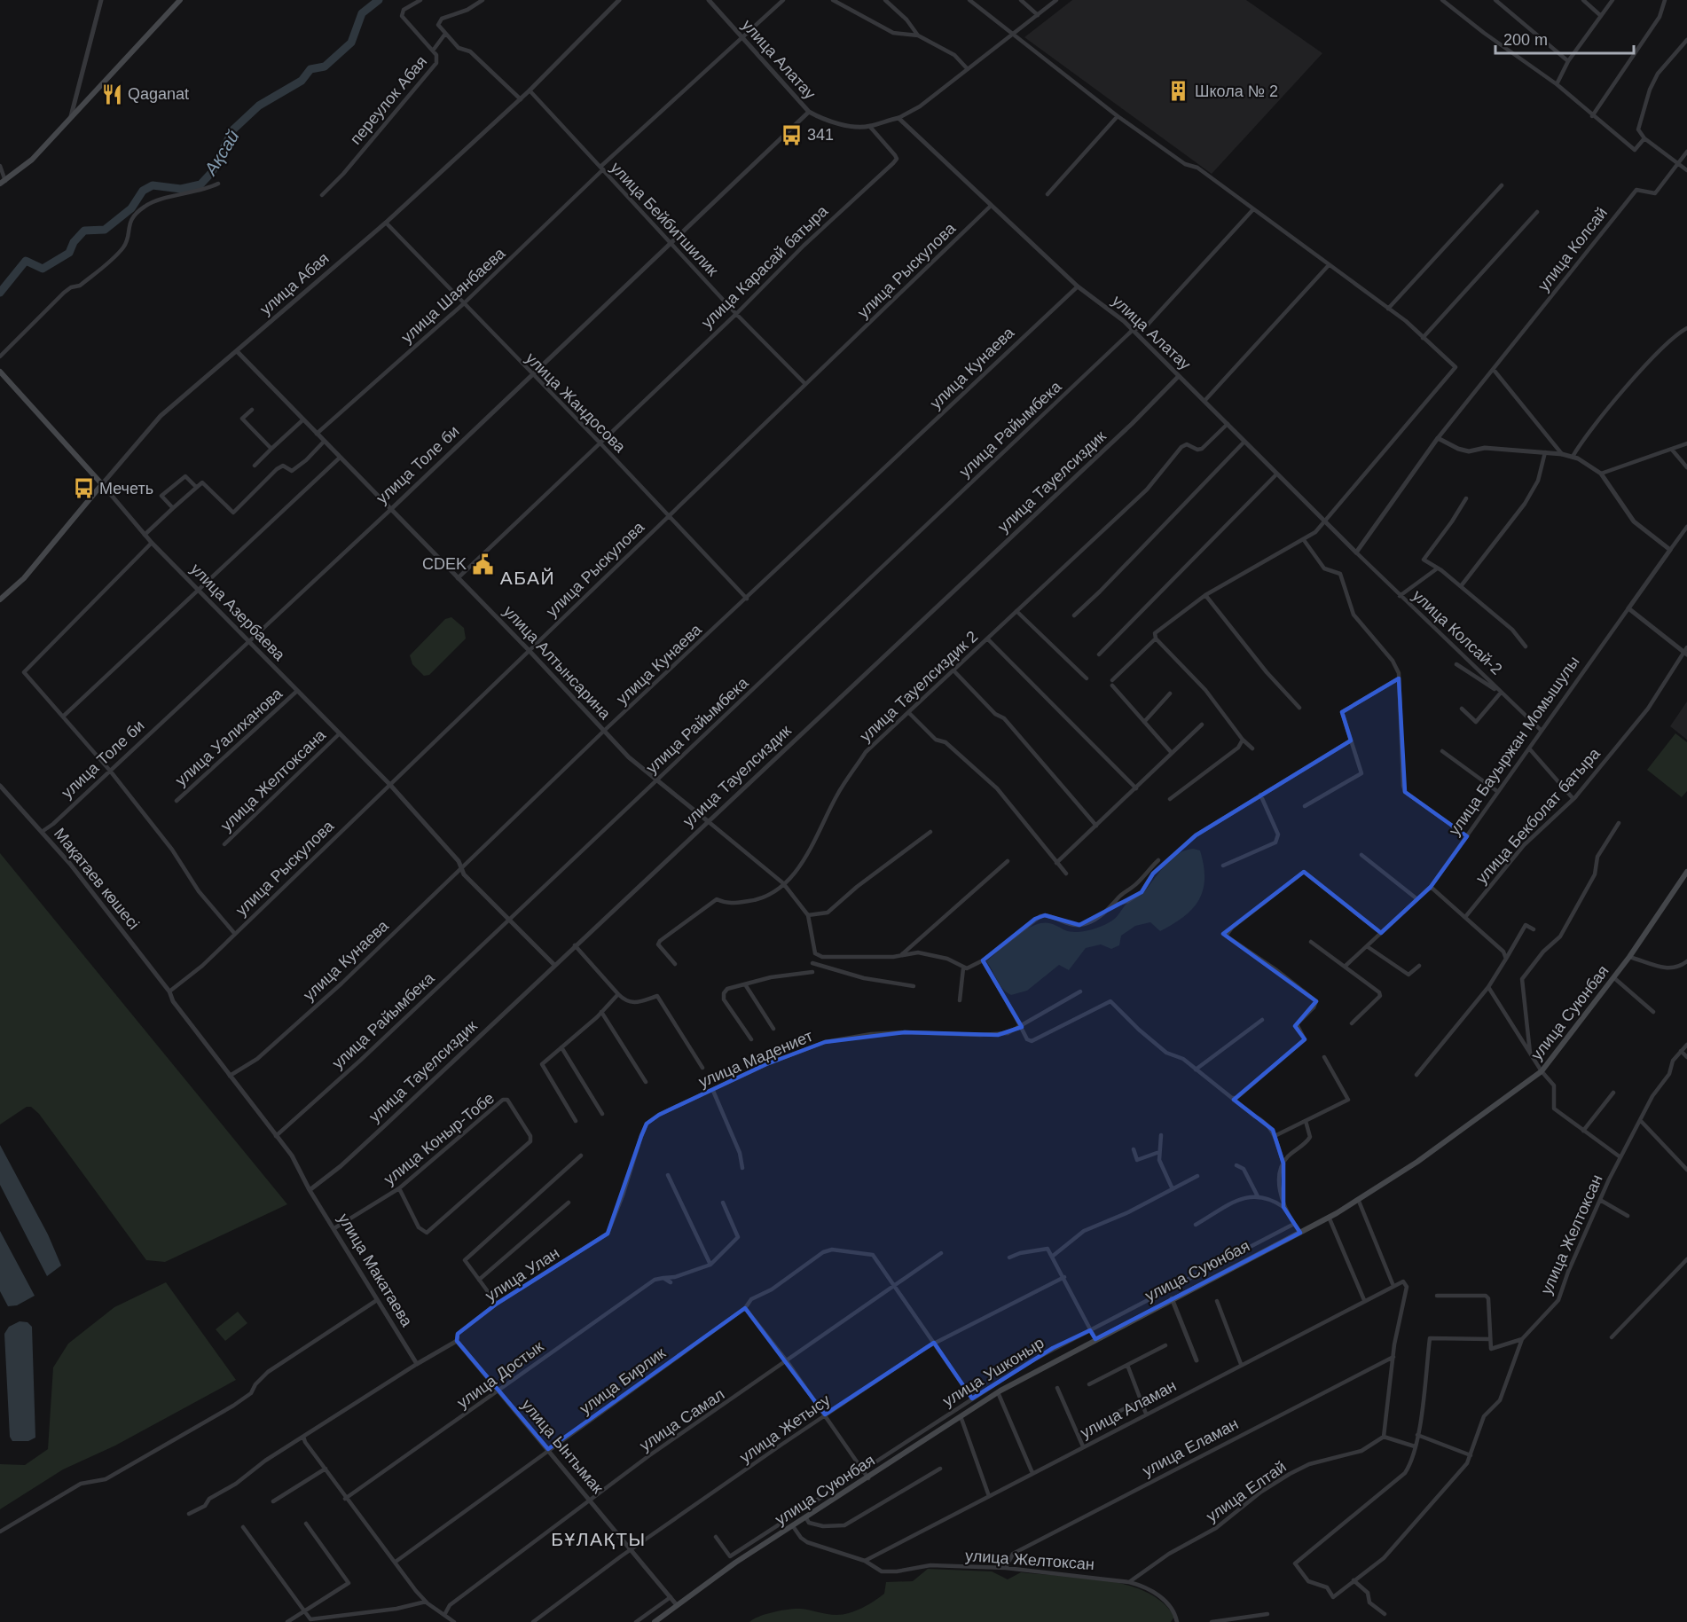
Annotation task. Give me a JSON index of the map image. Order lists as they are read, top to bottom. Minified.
{"streets":{"main road":["улица Абая","улица Азербаева","улица Суюнбая"],"street":["улица Алатау","переулок Абая","улица Бейбитшилик","улица Колсай","улица Карасай батыра","улица Рыскулова","улица Шаянбаева","улица Кунаева","улица Жандосова","улица Райымбека","улица Толе би","улица Тауелсиздик","улица Колсай-2","улица Алтынсарина","улица Тауелсиздик 2","улица Уалиханова","улица Бауыржан Момышулы","улица Желтоксана","улица Бекболат батыра","Мақатаев көшесі","улица Мадениет","улица Коныр-Тобе","улица Желтоксан","улица Макатаева","улица Улан","улица Ушконыр","улица Достык","улица Бирлик","улица Аламан","улица Самал","улица Жетысу","улица Ынтымак","улица Еламан","улица Елтай"]},"crossings":[["улица Алатау","улица Колсай"],["улица Алатау","улица Карасай батыра"],["улица Алатау","улица Рыскулова"],["улица Алатау","улица Шаянбаева"],["улица Алатау","улица Кунаева"],["улица Алатау","улица Райымбека"],["улица Алатау","улица Толе би"],["улица Алатау","улица Тауелсиздик"],["улица Алатау","улица Колсай-2"],["улица Алатау","улица Тауелсиздик 2"],["улица Бейбитшилик","улица Карасай батыра"],["улица Бейбитшилик","улица Рыскулова"],["улица Бейбитшилик","улица Абая"],["улица Бейбитшилик","улица Шаянбаева"],["улица Бейбитшилик","улица Толе би"],["улица Колсай","улица Колсай-2"],["улица Карасай батыра","улица Жандосова"],["улица Карасай батыра","улица Алтынсарина"],["улица Рыскулова","улица Жандосова"],["улица Рыскулова","улица Азербаева"],["улица Рыскулова","улица Алтынсарина"],["улица Рыскулова","Мақатаев көшесі"],["улица Абая","улица Жандосова"],["улица Абая","улица Азербаева"],["улица Абая","улица Алтынсарина"],["улица Шаянбаева","улица Жандосова"],["улица Шаянбаева","улица Алтынсарина"],["улица Кунаева","улица Жандосова"],["улица Кунаева","улица Азербаева"],["улица Кунаева","улица Алтынсарина"],["улица Кунаева","Мақатаев көшесі"],["улица Кунаева","улица Макатаева"],["улица Жандосова","улица Толе би"],["улица Райымбека","улица Азербаева"],["улица Райымбека","улица Алтынсарина"],["улица Райымбека","улица Макатаева"],["улица Толе би","улица Азербаева"],["улица Толе би","улица Алтынсарина"],["улица Толе би","Мақатаев көшесі"],["улица Тауелсиздик","улица Азербаева"],["улица Тауелсиздик","улица Алтынсарина"],["улица Тауелсиздик","улица Макатаева"],["улица Азербаева","улица Уалиханова"],["улица Азербаева","улица Желтоксана"],["улица Колсай-2","улица Бауыржан Момышулы"],["улица Алтынсарина","улица Тауелсиздик 2"],["Мақатаев көшесі","улица Макатаева"],["улица Суюнбая","улица Желтоксан"],["улица Суюнбая","улица Ынтымак"],["улица Мадениет","улица Улан"],["улица Коныр-Тобе","улица Макатаева"],["улица Желтоксан","улица Аламан"],["улица Желтоксан","улица Еламан"],["улица Желтоксан","улица Елтай"],["улица Улан","улица Ынтымак"],["улица Достык","улица Ынтымак"],["улица Бирлик","улица Самал"],["улица Бирлик","улица Ынтымак"],["улица Аламан","улица Еламан"],["улица Самал","улица Ынтымак"],["улица Жетысу","улица Ынтымак"]],"districts":["АБАЙ","БҰЛАҚТЫ"],"water":["Ақсай"],"places":{"building":["Школа № 2"],"restaurant":["Qaganat"],"bus stop":["341","Мечеть"],"public building":["CDEK"]},"scale_bar":"200 m"}
